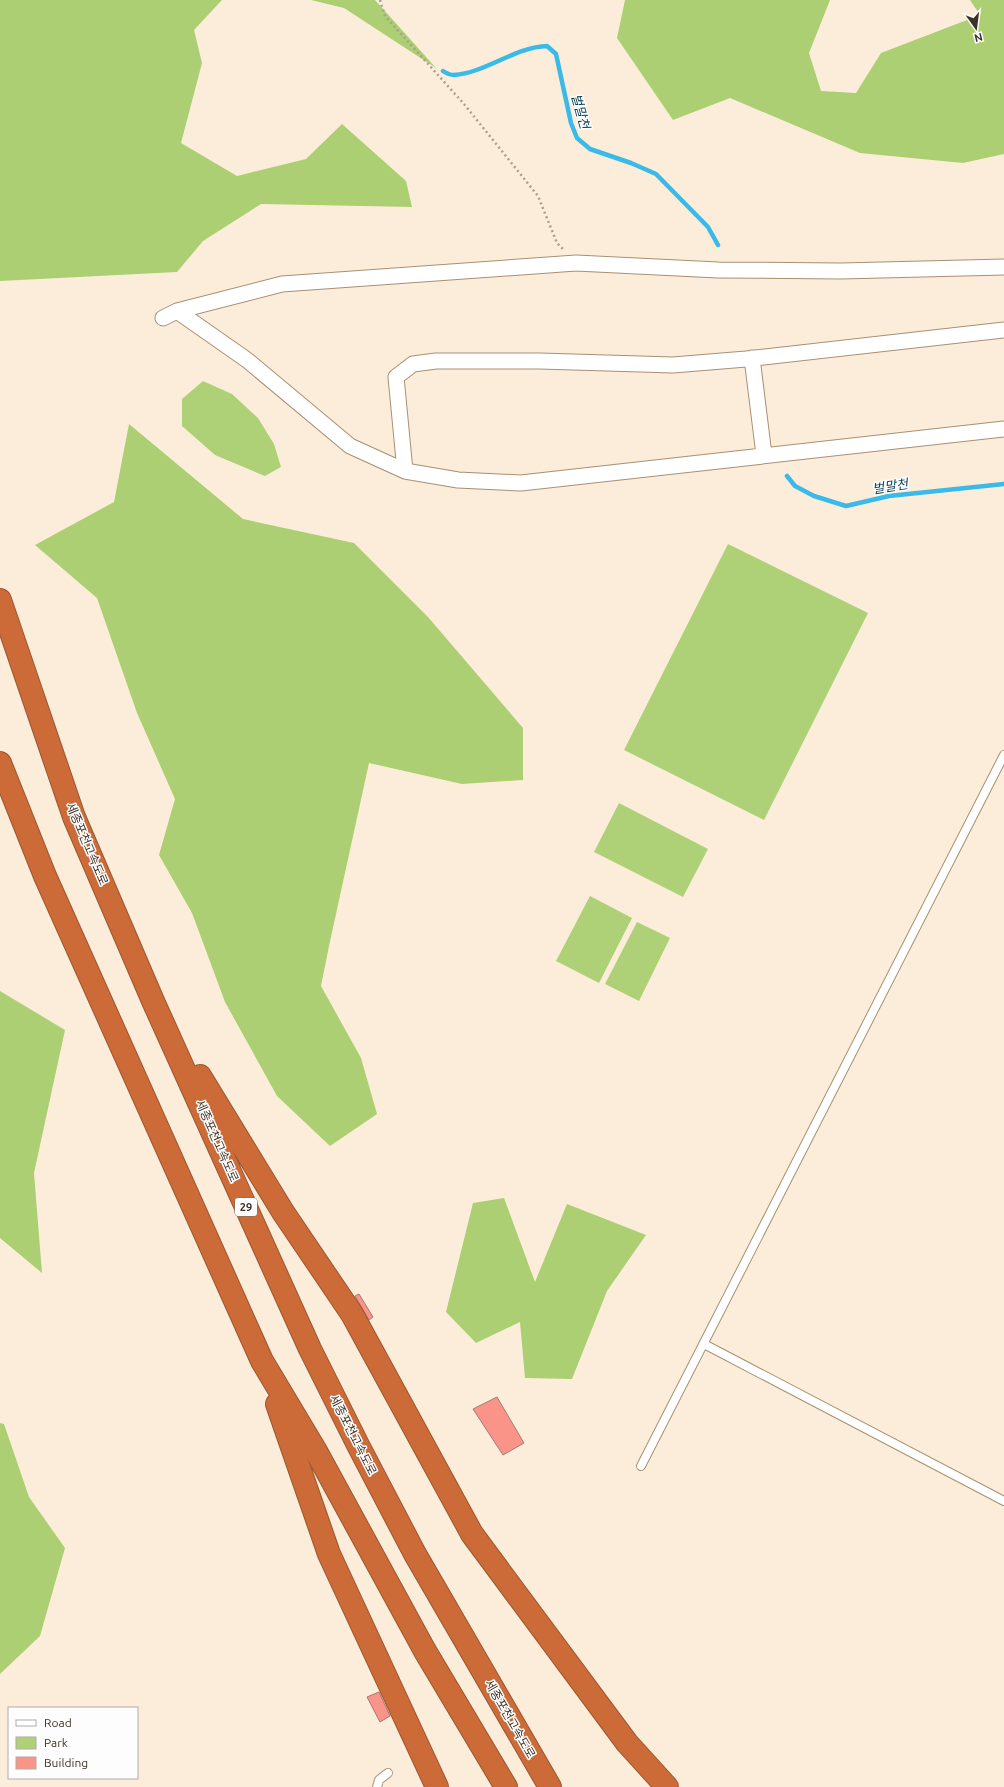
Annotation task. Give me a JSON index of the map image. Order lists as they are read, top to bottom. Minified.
{"streets":{"highway":["세종포천고속도로","29"]},"water":["벌말천"],"legend":["Road","Park","Building"],"north":"bottom"}
